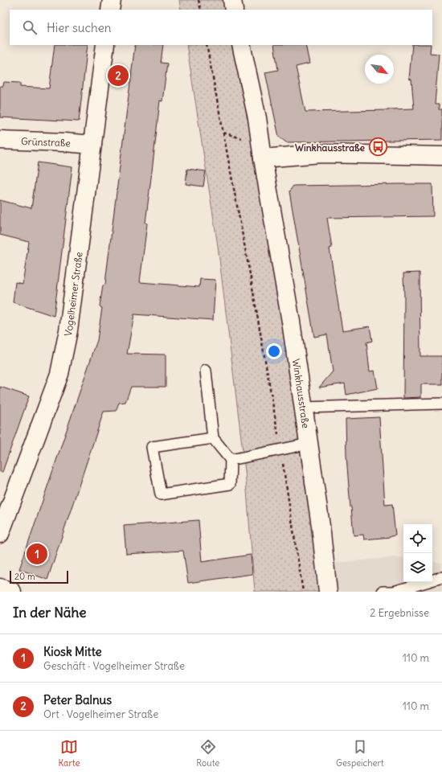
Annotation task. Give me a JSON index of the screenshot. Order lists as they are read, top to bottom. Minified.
{"streets":{"street":["Grünstraße","Vogelheimer Straße","Winkhausstraße"]},"crossings":[["Grünstraße","Vogelheimer Straße"]],"places":{"bus stop":["Winkhausstraße"]},"scale_bar":"20 m","north":"bottom right","page":{"search":"Hier suchen","pins":["2","1"],"scale":"20 m","heading":["In der Nähe","2 Ergebnisse"],"list":[{"mark":"1","name":"Kiosk Mitte","note":"Geschäft · Vogelheimer Straße","value":"110 m"},{"mark":"2","name":"Peter Balnus","note":"Ort · Vogelheimer Straße","value":"110 m"}],"nav":["Karte","Route","Gespeichert"]}}
